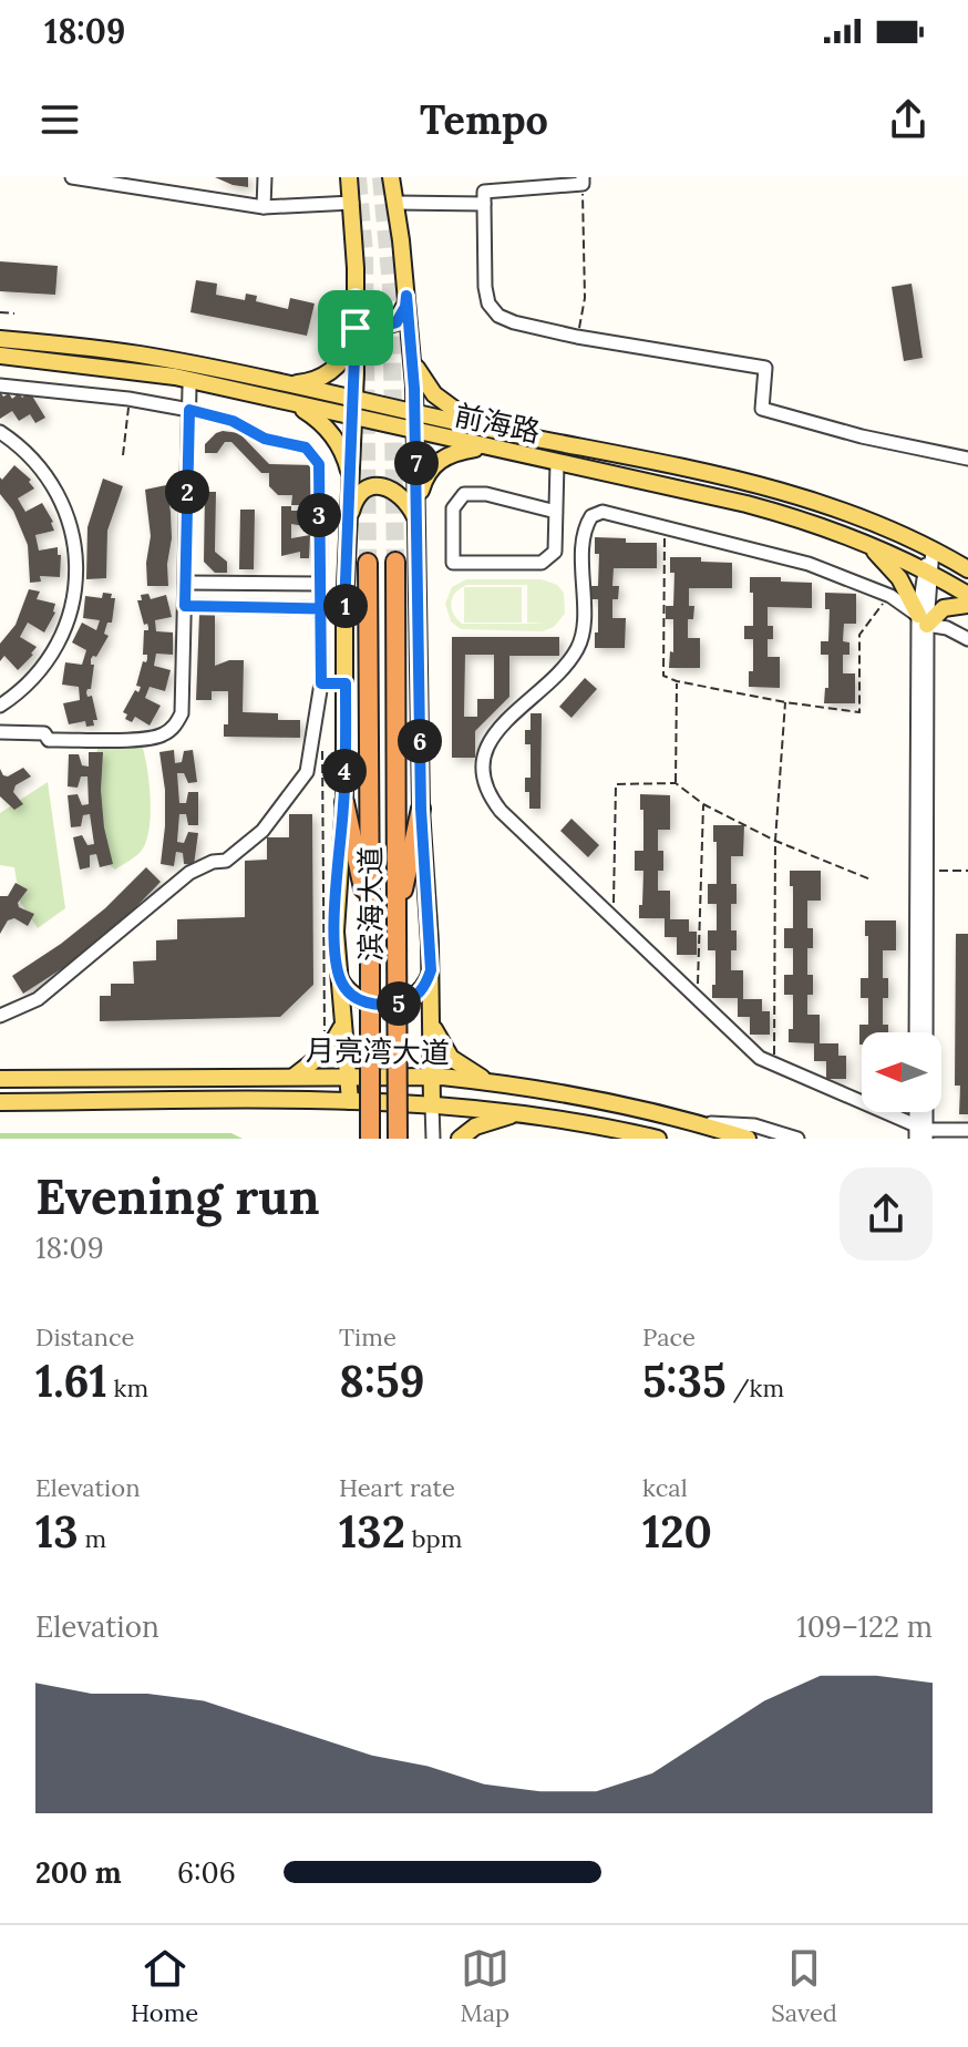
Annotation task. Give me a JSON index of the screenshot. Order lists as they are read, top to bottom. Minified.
{"streets":{"highway":["滨海大道"],"main road":["前海路","月亮湾大道"]},"north":"left","page":{"status":"18:09","header":"Tempo","pins":["7","2","3","1","6","4","5"],"heading":["Evening run","18:09"],"stats":[["Distance","1.61 km"],["Time","8:59"],["Pace","5:35 /km"],["Elevation","13 m"],["Heart rate","132 bpm"],["kcal","120"]],"chart":["Elevation","109–122 m"],"list":[{"name":"200 m","note":"6:06"}],"tabs":["Home","Map","Saved"]}}
